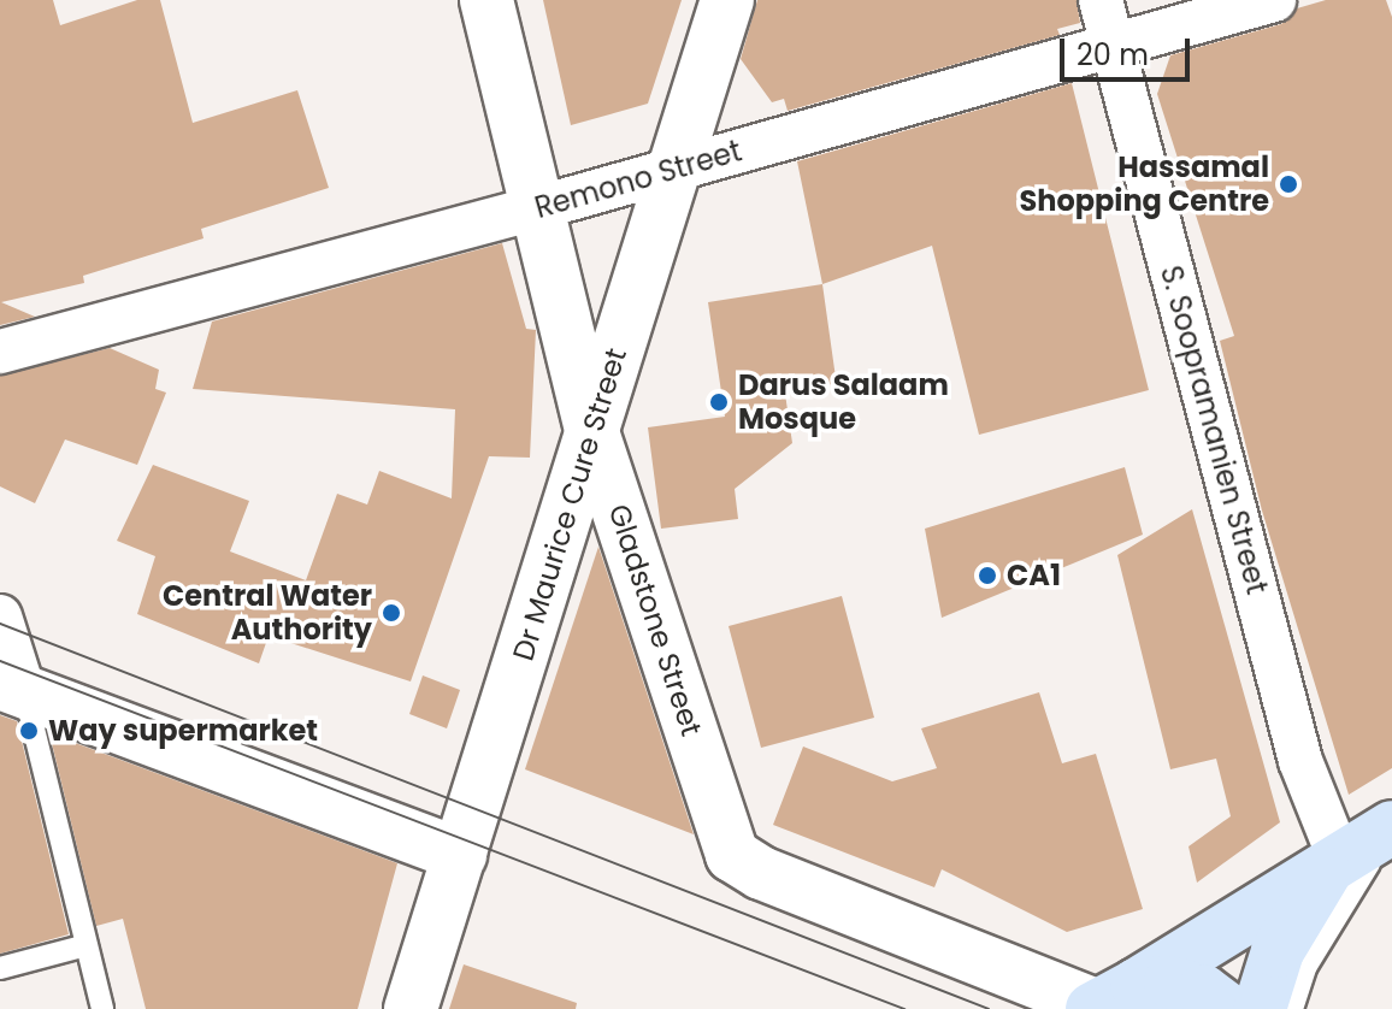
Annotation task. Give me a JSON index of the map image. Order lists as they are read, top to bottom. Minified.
{"streets":{"main road":["Dr Maurice Cure Street","Gladstone Street"],"street":["Remono Street","S. Soopramanien Street"]},"crossings":[["Remono Street","S. Soopramanien Street"],["Remono Street","Dr Maurice Cure Street"],["Remono Street","Gladstone Street"],["Dr Maurice Cure Street","Gladstone Street"]],"places":["Hassamal Shopping Centre","Darus Salaam Mosque","CA1","Central Water Authority","Way supermarket"],"scale_bar":"20 m"}
